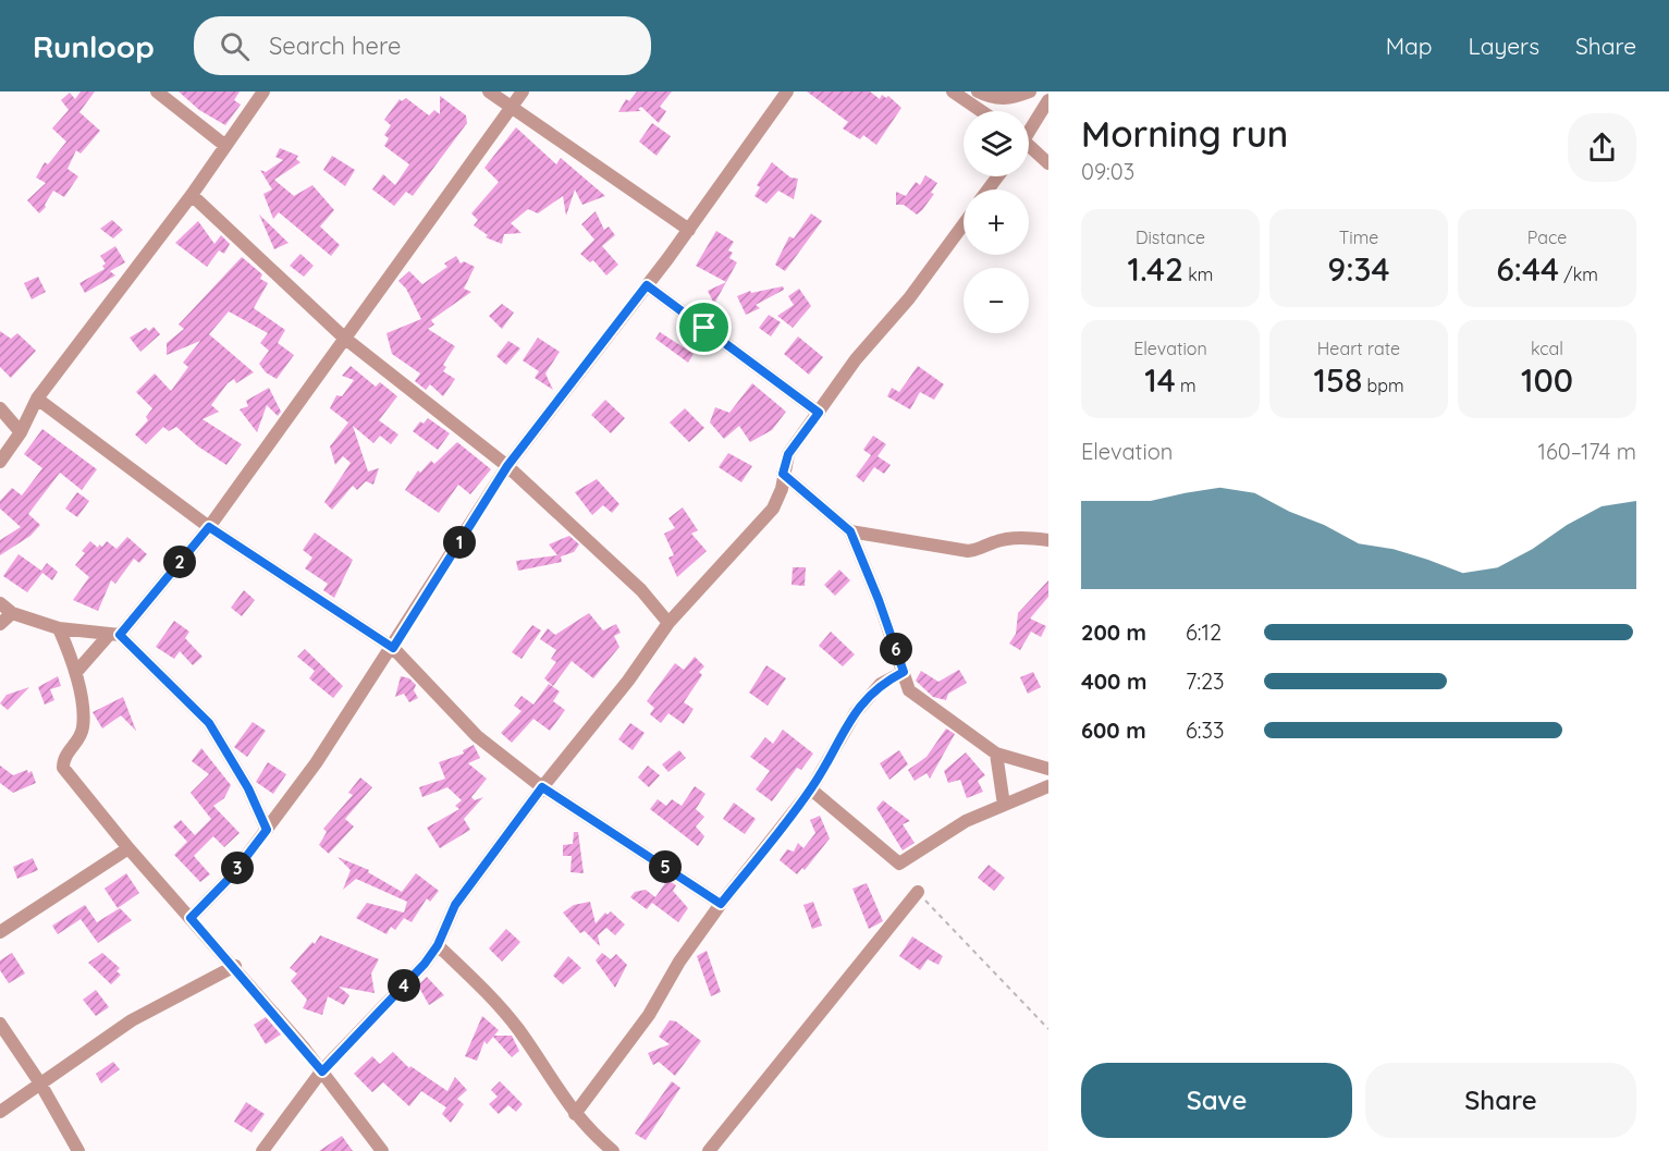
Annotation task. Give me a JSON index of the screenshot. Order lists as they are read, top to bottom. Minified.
{"page":{"header":"Runloop","search":"Search here","nav":["Map","Layers","Share"],"heading":["Morning run","09:03"],"map_buttons":["+","−"],"stats":[["Distance","1.42 km"],["Time","9:34"],["Pace","6:44 /km"],["Elevation","14 m"],["Heart rate","158 bpm"],["kcal","100"]],"chart":["Elevation","160–174 m"],"pins":["1","2","6","5","3","4"],"list":[{"name":"200 m","note":"6:12"},{"name":"400 m","note":"7:23"},{"name":"600 m","note":"6:33"}],"buttons":["Save","Share"]}}
